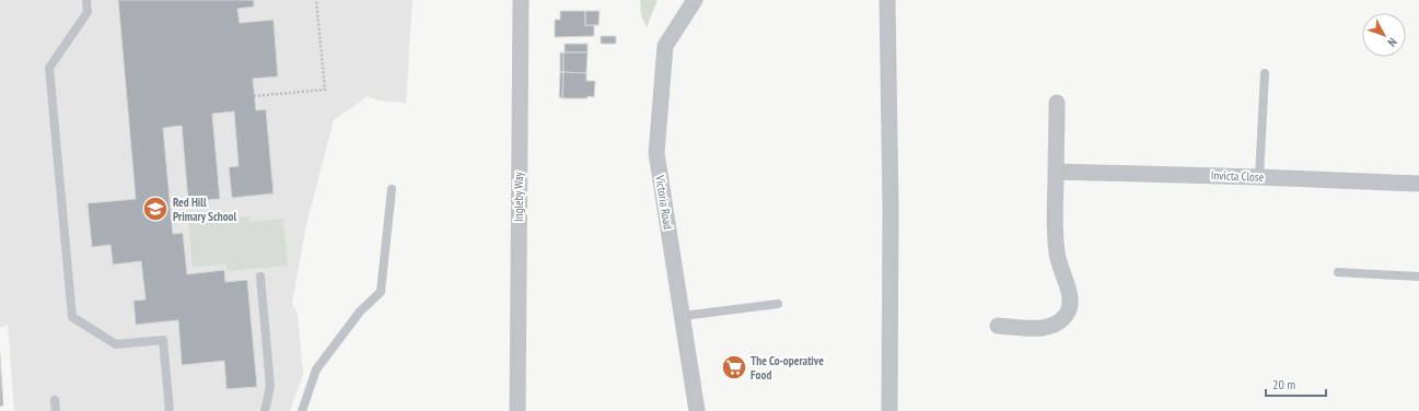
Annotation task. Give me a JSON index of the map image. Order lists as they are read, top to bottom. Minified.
{"streets":{"street":["Invicta Close","Ingleby Way","Victoria Road"]},"places":{"school or university":["Red Hill Primary School"],"supermarket":["The Co-operative Food"]},"scale_bar":"20 m","north":"bottom right"}
